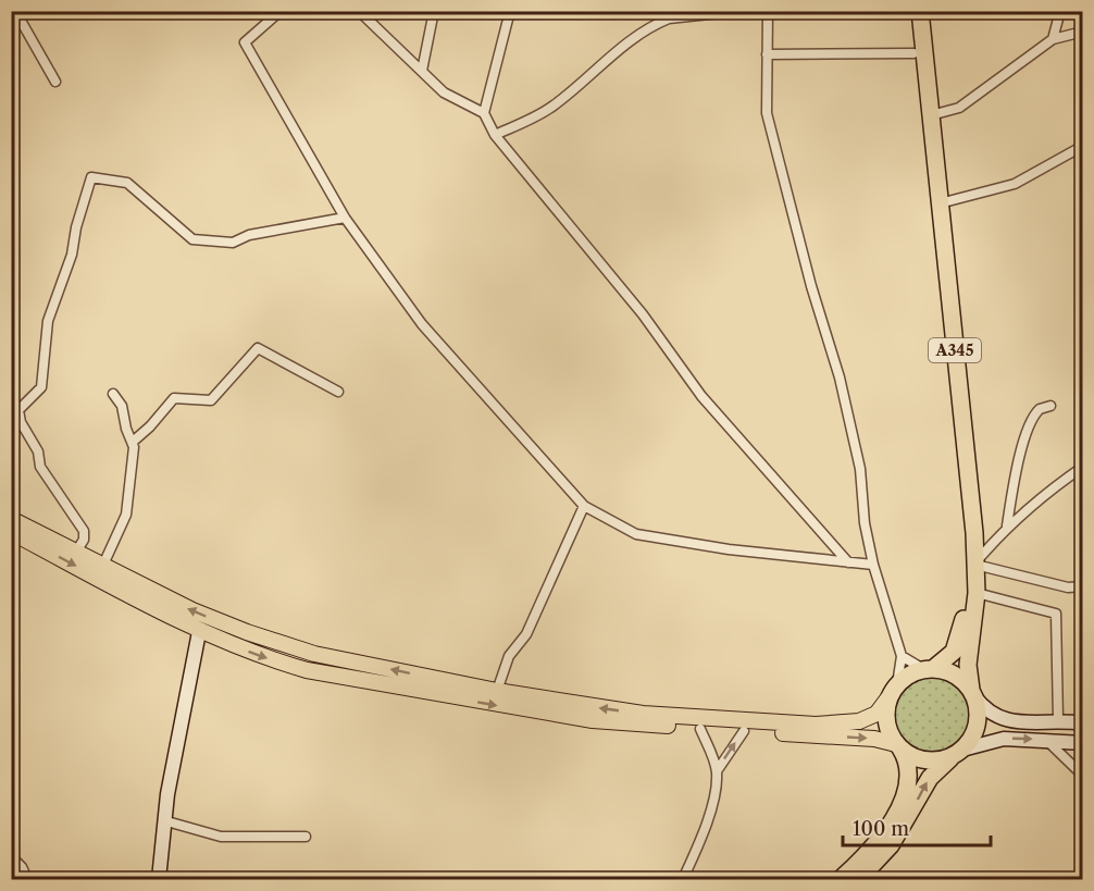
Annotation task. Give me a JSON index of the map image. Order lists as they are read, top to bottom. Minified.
{"streets":{"highway":["A345"]},"scale_bar":"100 m"}
